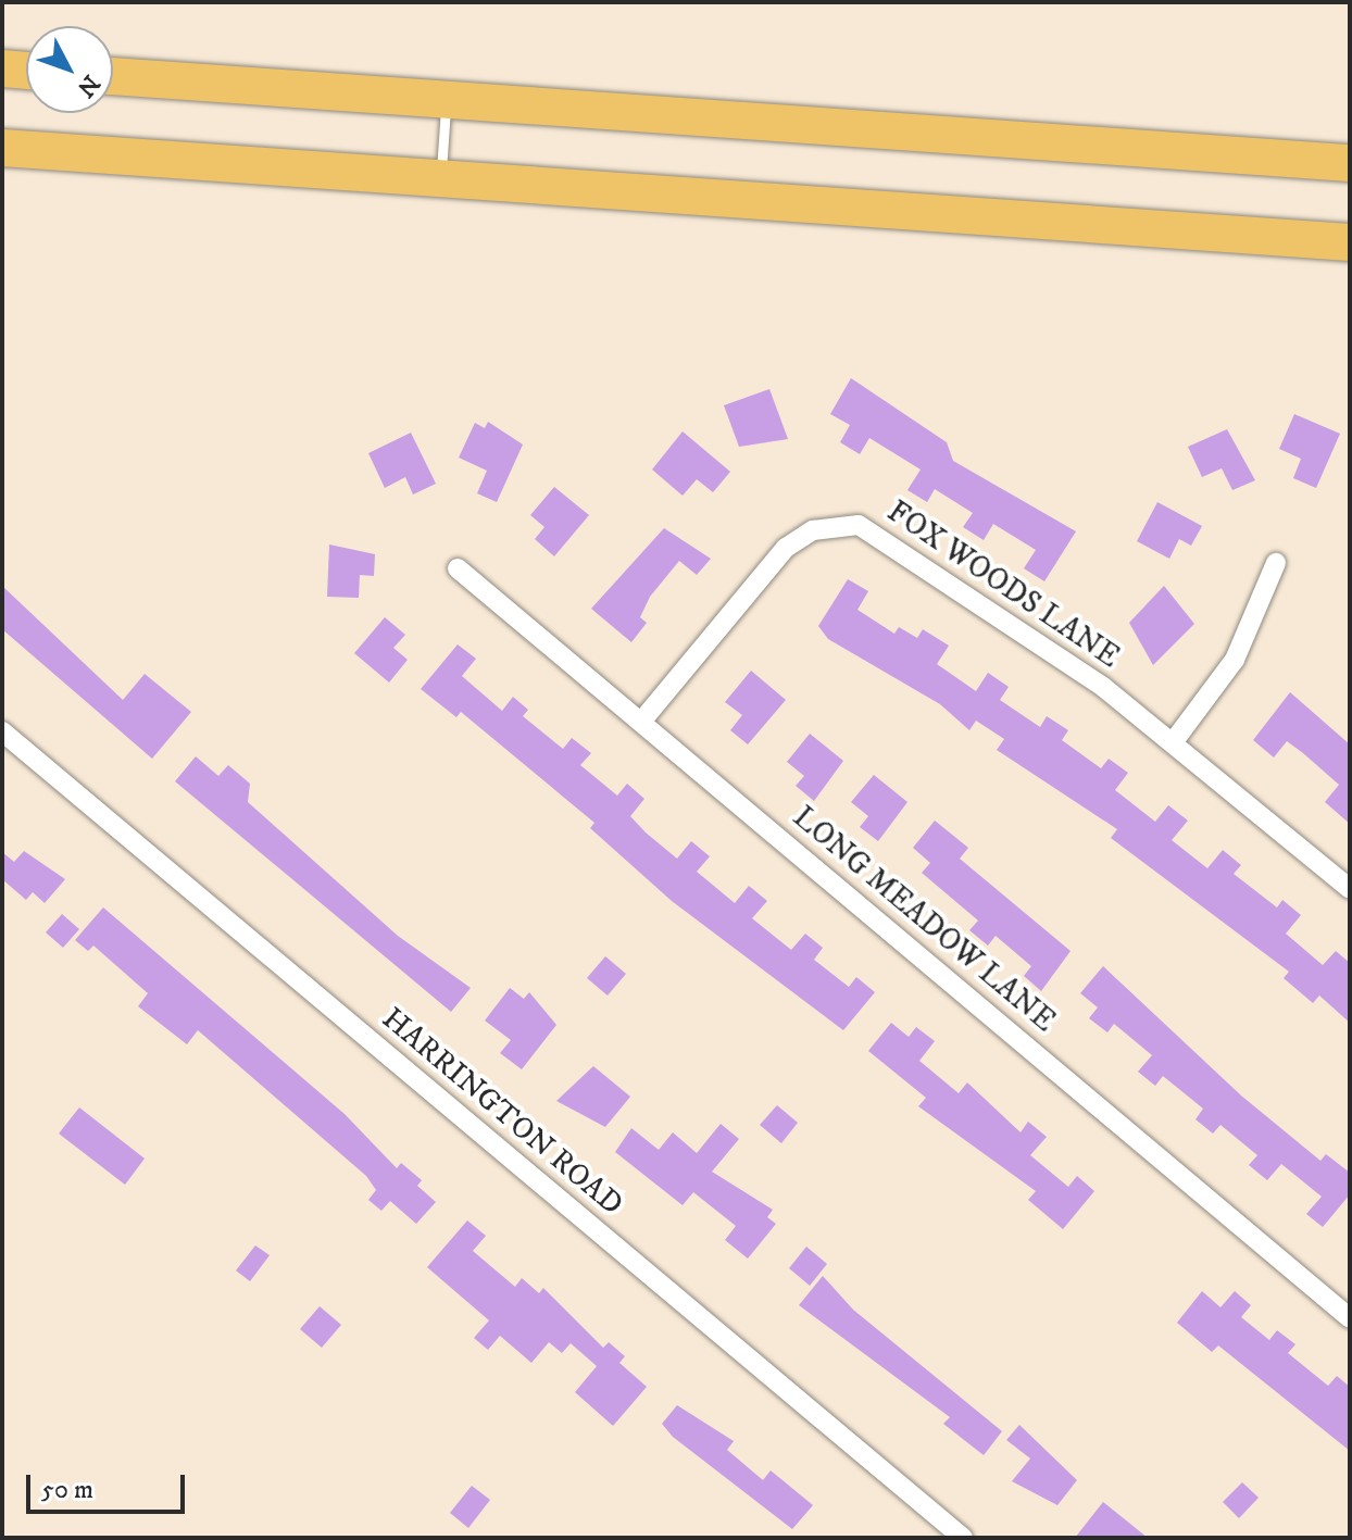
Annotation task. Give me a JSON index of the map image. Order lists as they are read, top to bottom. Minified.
{"streets":{"street":["FOX WOODS LANE","LONG MEADOW LANE","HARRINGTON ROAD"]},"crossings":[["FOX WOODS LANE","LONG MEADOW LANE"]],"scale_bar":"50 m","north":"bottom right"}
